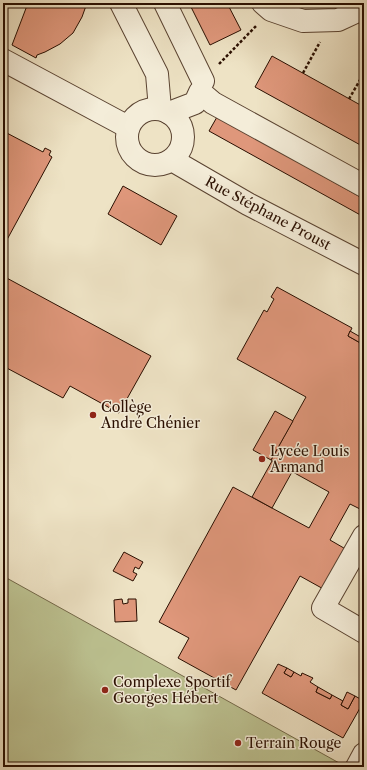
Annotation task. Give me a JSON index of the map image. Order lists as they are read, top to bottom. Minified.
{"streets":{"street":["Rue Stéphane Proust"]},"places":["Collège André Chénier","Lycée Louis Armand","Complexe Sportif Georges Hébert","Terrain Rouge"]}
